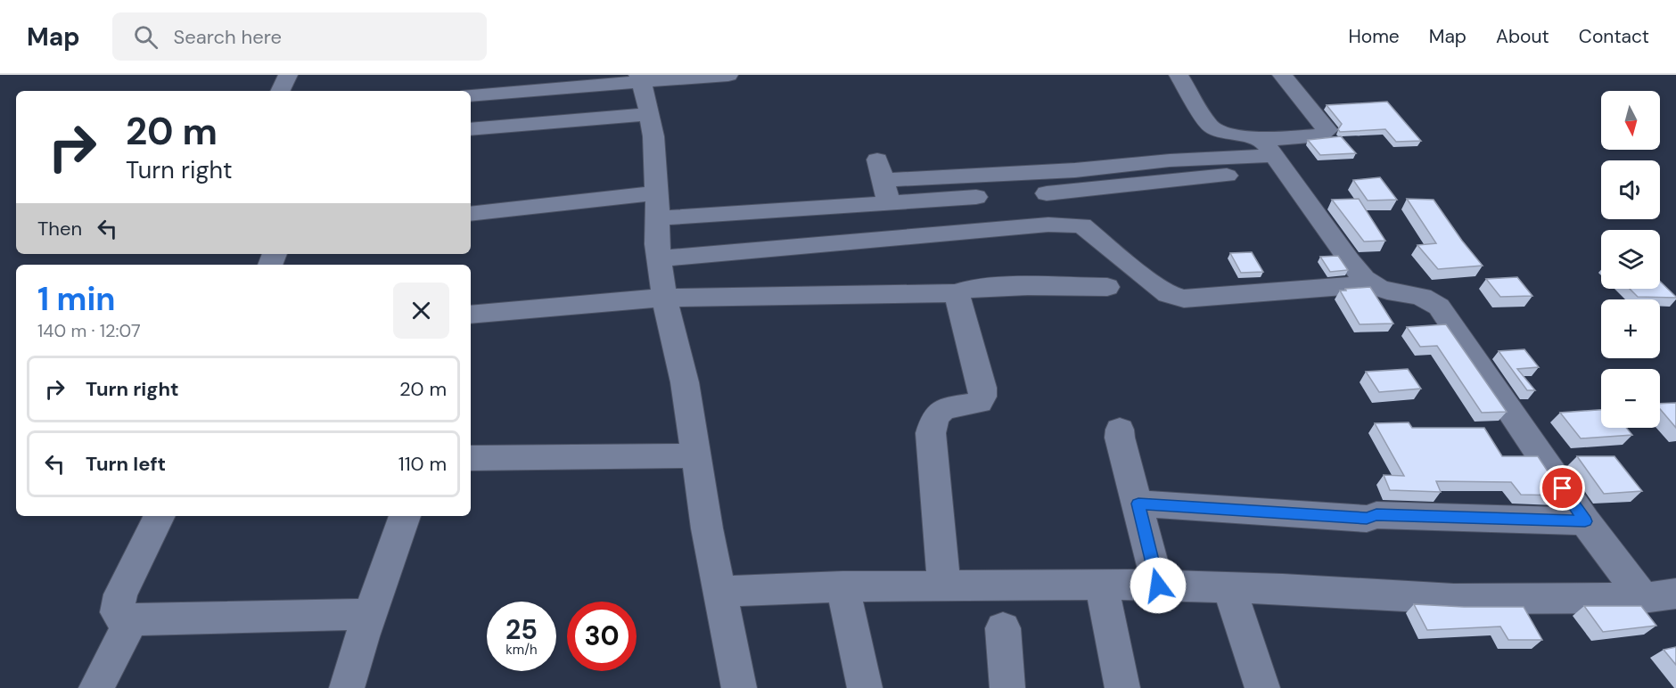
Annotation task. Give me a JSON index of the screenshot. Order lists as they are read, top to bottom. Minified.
{"north":"bottom","page":{"header":"Map","search":"Search here","nav":["Home","Map","About","Contact"],"map_buttons":["+","−"],"turn":["20 m","Turn right"],"then":"Then","heading":["1 min","140 m · 12:07"],"list":[{"name":"Turn right","value":"20 m"},{"name":"Turn left","value":"110 m"}],"speed":"25 km/h","limit":"30"}}
